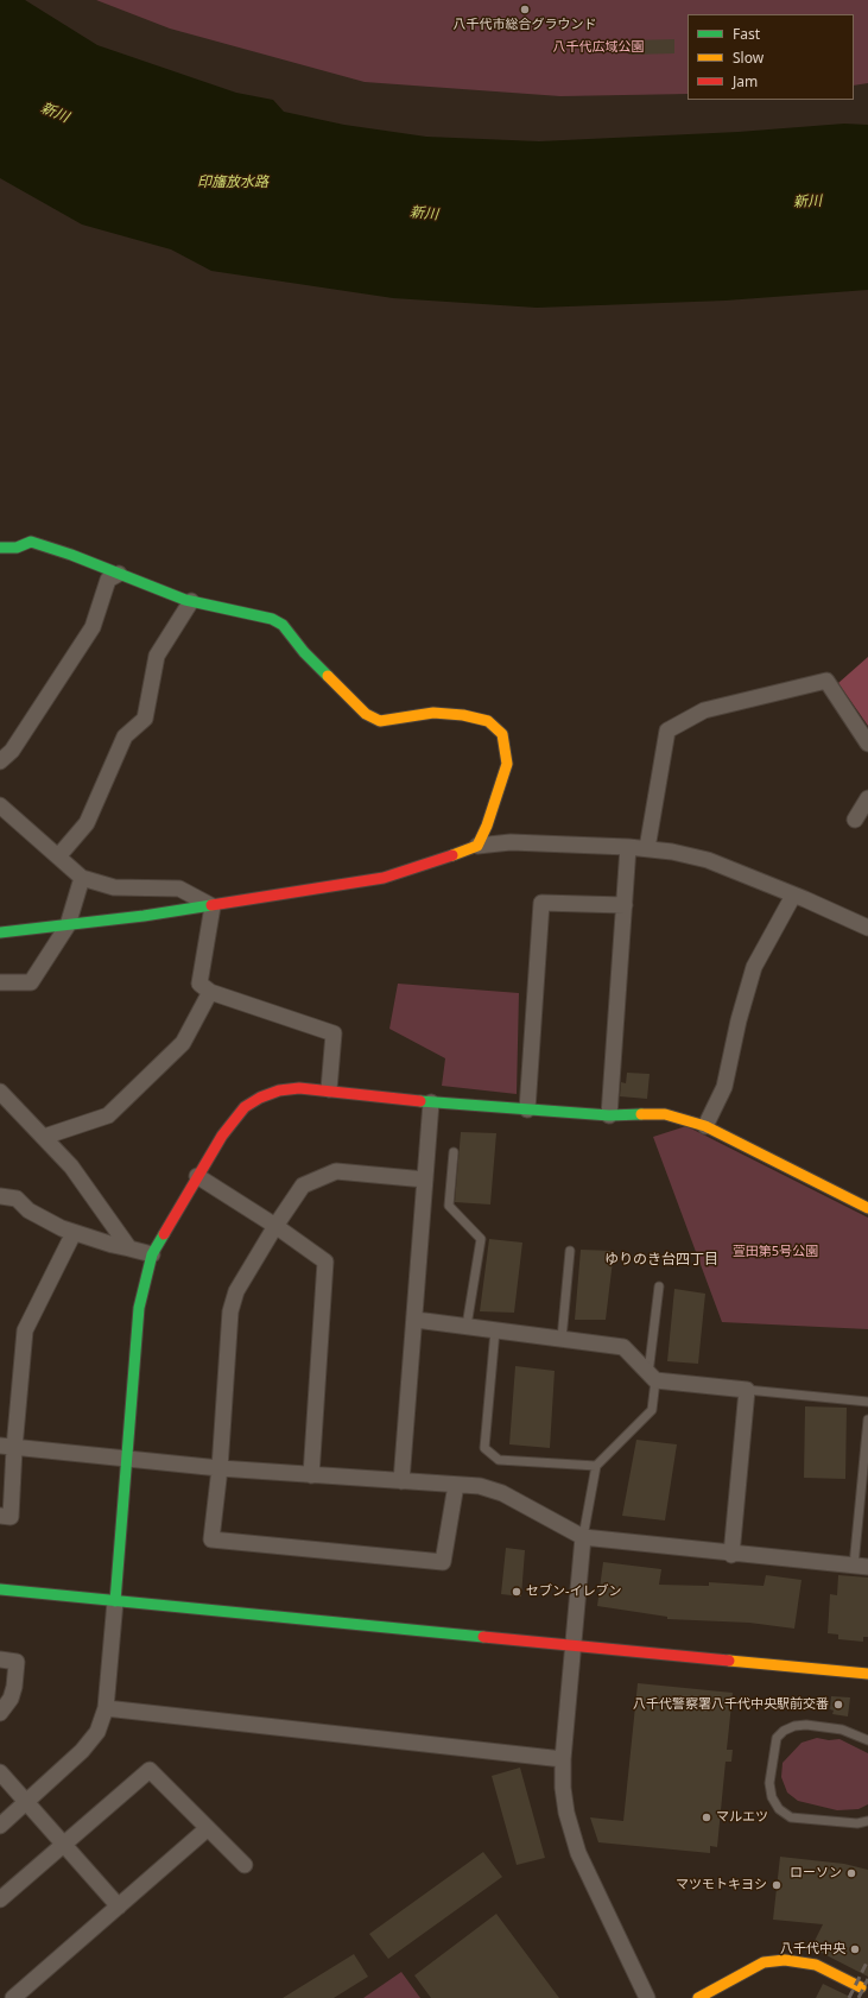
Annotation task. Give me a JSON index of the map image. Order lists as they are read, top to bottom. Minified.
{"districts":["ゆりのき台四丁目"],"water":["新川","印旛放水路"],"parks":["八千代広域公園","萱田第5号公園"],"places":["八千代市総合グラウンド","セブン-イレブン","八千代警察署八千代中央駅前交番","マルエツ","ローソン","マツモトキヨシ","八千代中央"],"legend":["Fast","Slow","Jam"]}
